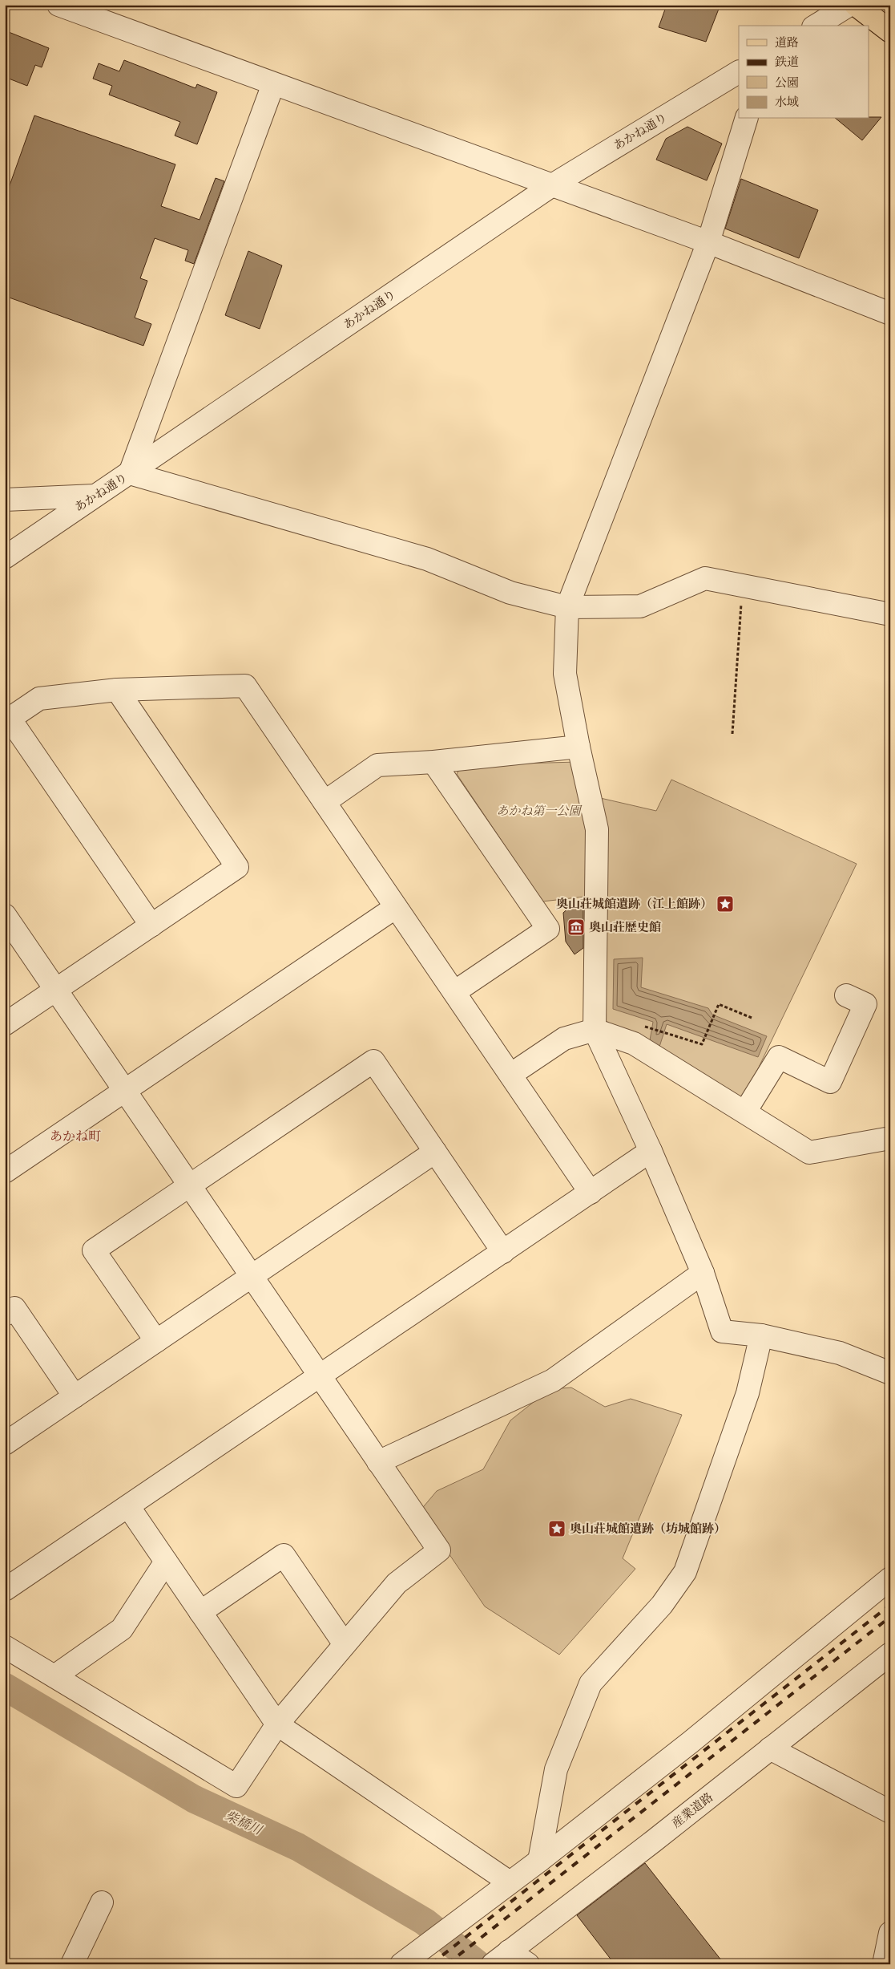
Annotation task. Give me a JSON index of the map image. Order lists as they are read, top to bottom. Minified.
{"streets":{"street":["あかね通り","産業道路"]},"districts":["あかね町"],"water":["柴橋川"],"parks":["あかね第一公園"],"places":{"place":["奥山荘城館遺跡（江上館跡）","奥山荘城館遺跡（坊城館跡）"],"museum":["奥山荘歴史館"]},"legend":["道路","鉄道","公園","水域"]}
